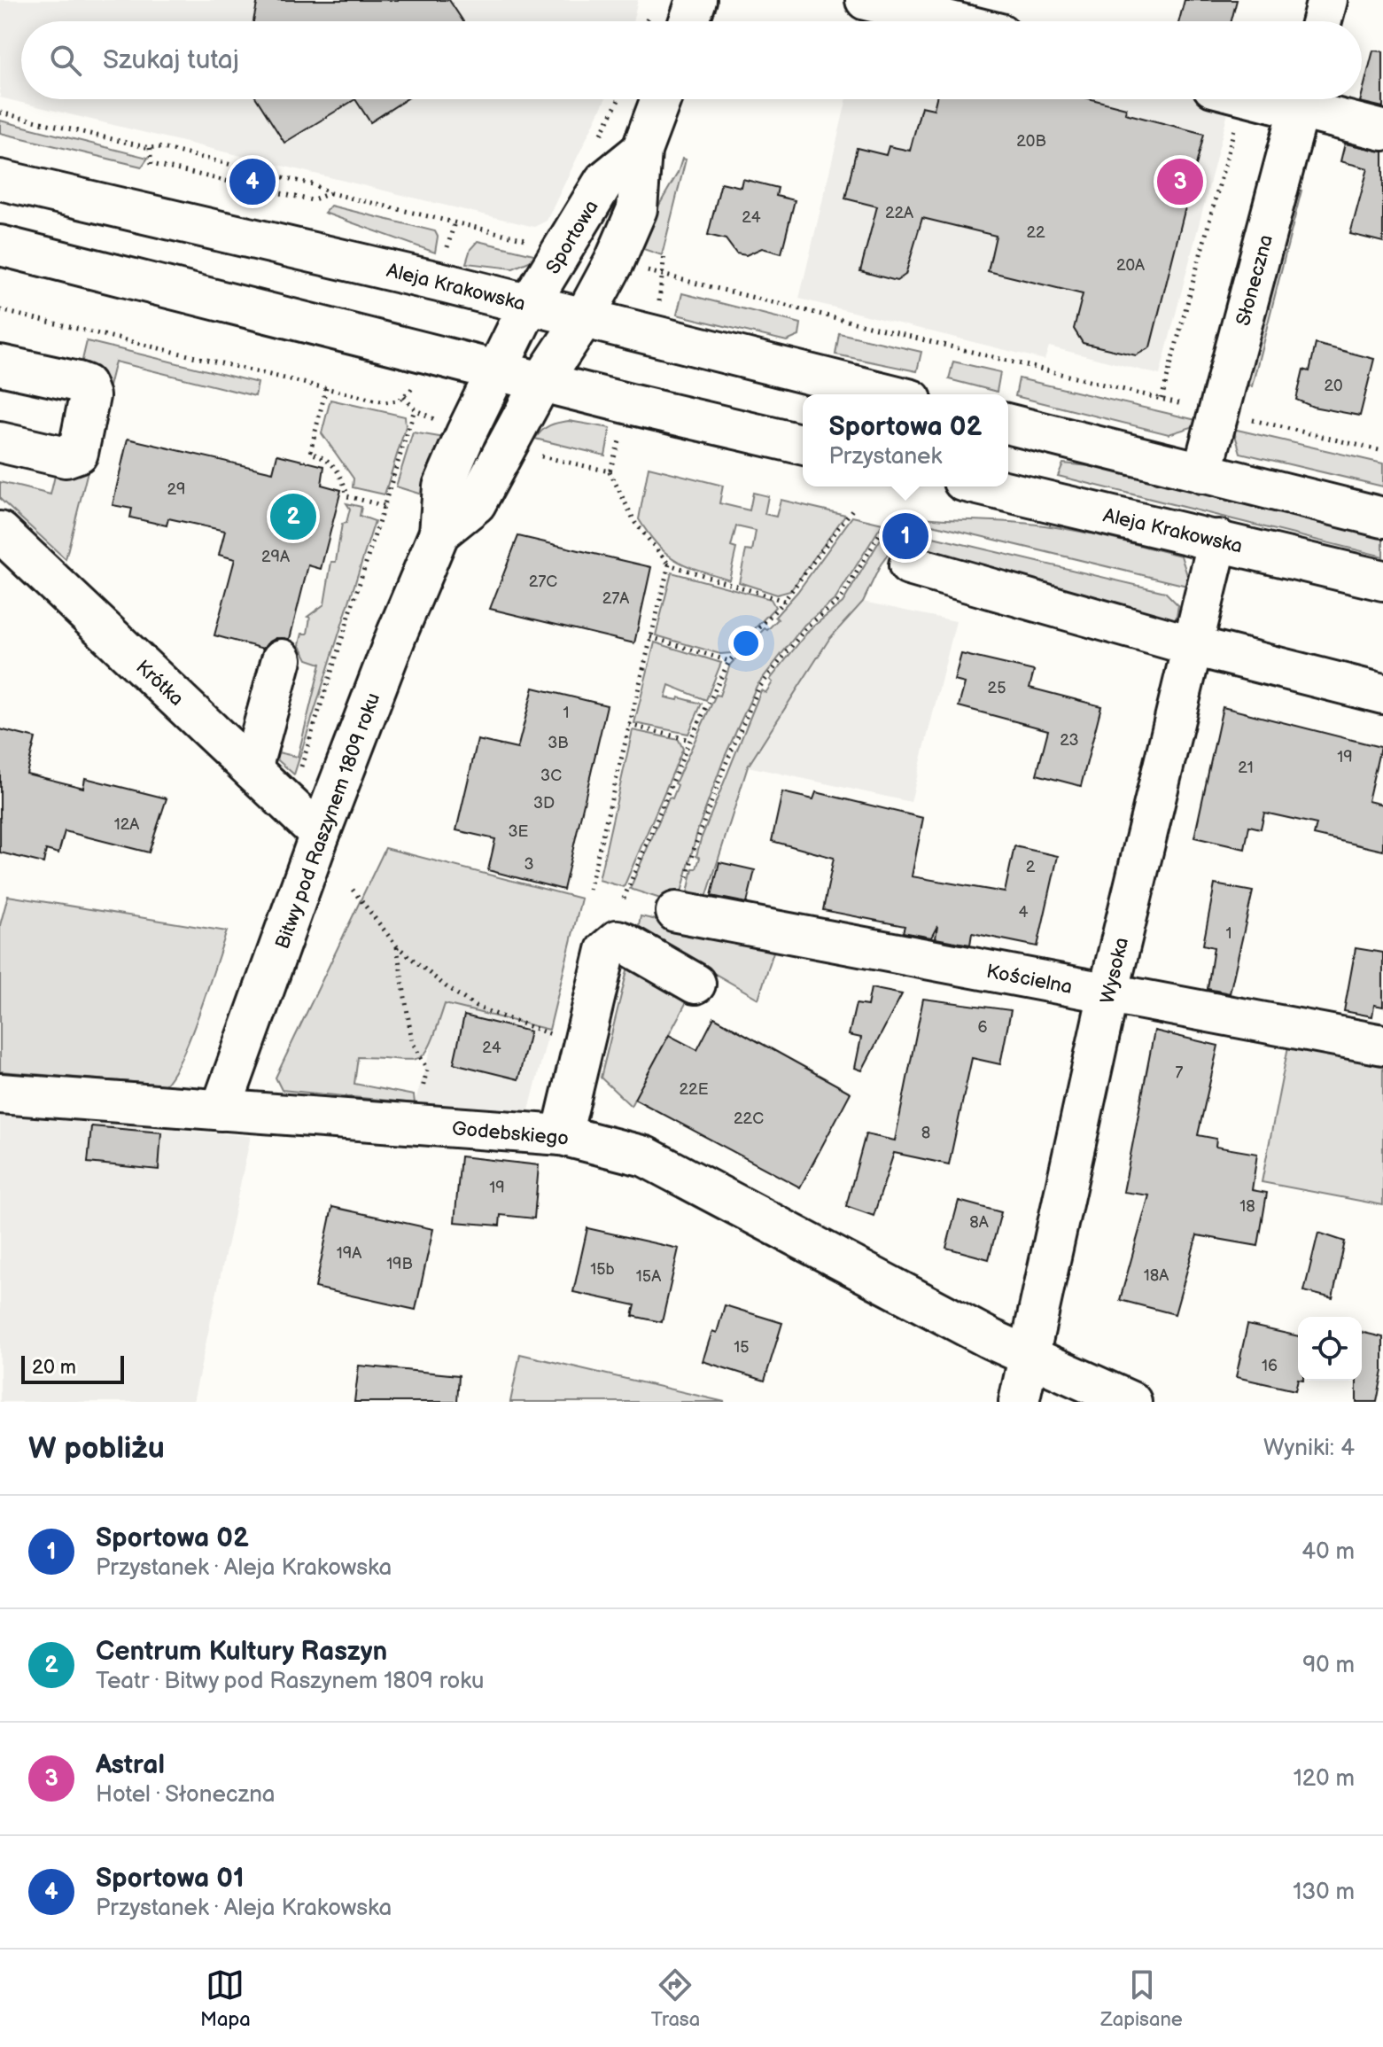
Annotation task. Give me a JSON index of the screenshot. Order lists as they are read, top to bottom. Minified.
{"streets":{"street":["Sportowa","Słoneczna","Aleja Krakowska","Krótka","Bitwy pod Raszynem 1809 roku","Wysoka","Kościelna","Godebskiego"]},"crossings":[["Sportowa","Aleja Krakowska"],["Sportowa","Bitwy pod Raszynem 1809 roku"],["Aleja Krakowska","Wysoka"],["Krótka","Bitwy pod Raszynem 1809 roku"],["Bitwy pod Raszynem 1809 roku","Godebskiego"],["Wysoka","Kościelna"],["Wysoka","Godebskiego"]],"house_numbers":["20B","22A","24","22","20A","20","29","29A","27C","27A","25","1","23","3B","19","21","3C","3D","12A","3E","3","2","4","1","6","24","7","22E","22C","8","19","18","8A","19A","19B","15b","18A","15A","15","16"],"scale_bar":"20 m","page":{"search":"Szukaj tutaj","pins":["3","4","2","1"],"popup":["Sportowa 02","Przystanek"],"scale":"20 m","heading":["W pobliżu","Wyniki: 4"],"list":[{"mark":"1","name":"Sportowa 02","note":"Przystanek · Aleja Krakowska","value":"40 m"},{"mark":"2","name":"Centrum Kultury Raszyn","note":"Teatr · Bitwy pod Raszynem 1809 roku","value":"90 m"},{"mark":"3","name":"Astral","note":"Hotel · Słoneczna","value":"120 m"},{"mark":"4","name":"Sportowa 01","note":"Przystanek · Aleja Krakowska","value":"130 m"}],"nav":["Mapa","Trasa","Zapisane"]}}
